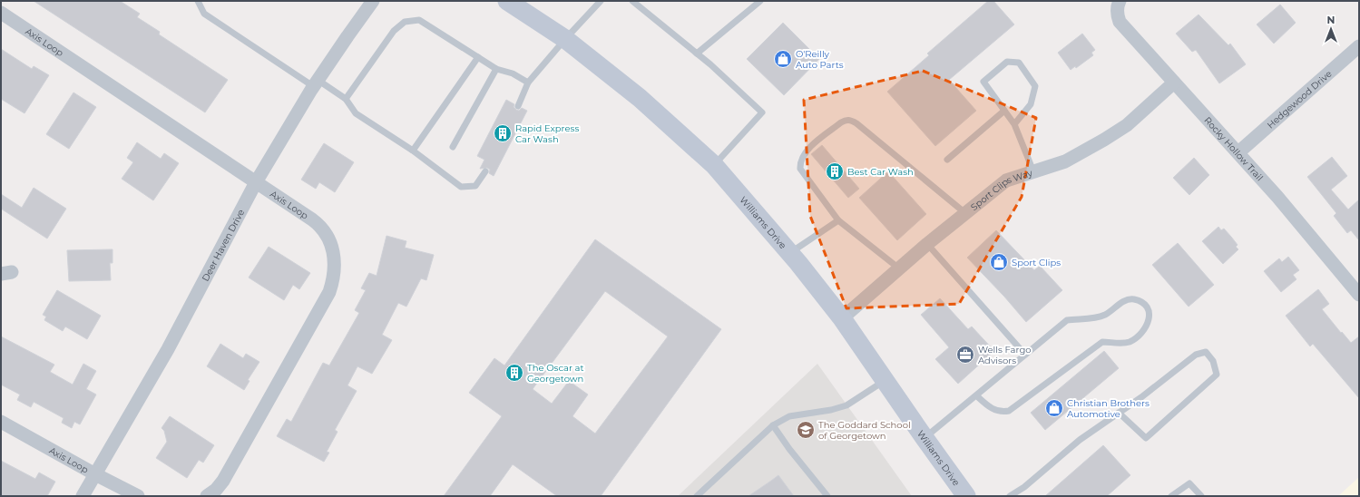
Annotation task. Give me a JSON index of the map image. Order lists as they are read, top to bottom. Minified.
{"streets":{"main road":["Williams Drive"],"street":["Axis Loop","Hedgewood Drive","Rocky Hollow Trail","Sport Clips Way","Deer Haven Drive"]},"crossings":[["Axis Loop","Deer Haven Drive"],["Hedgewood Drive","Rocky Hollow Trail"],["Rocky Hollow Trail","Sport Clips Way"],["Sport Clips Way","Williams Drive"]],"places":{"shop":["O'Reilly Auto Parts","Sport Clips","Christian Brothers Automotive"],"building":["Rapid Express Car Wash","Best Car Wash","The Oscar at Georgetown"],"office":["Wells Fargo Advisors"],"school or university":["The Goddard School of Georgetown"]},"north":"top"}
